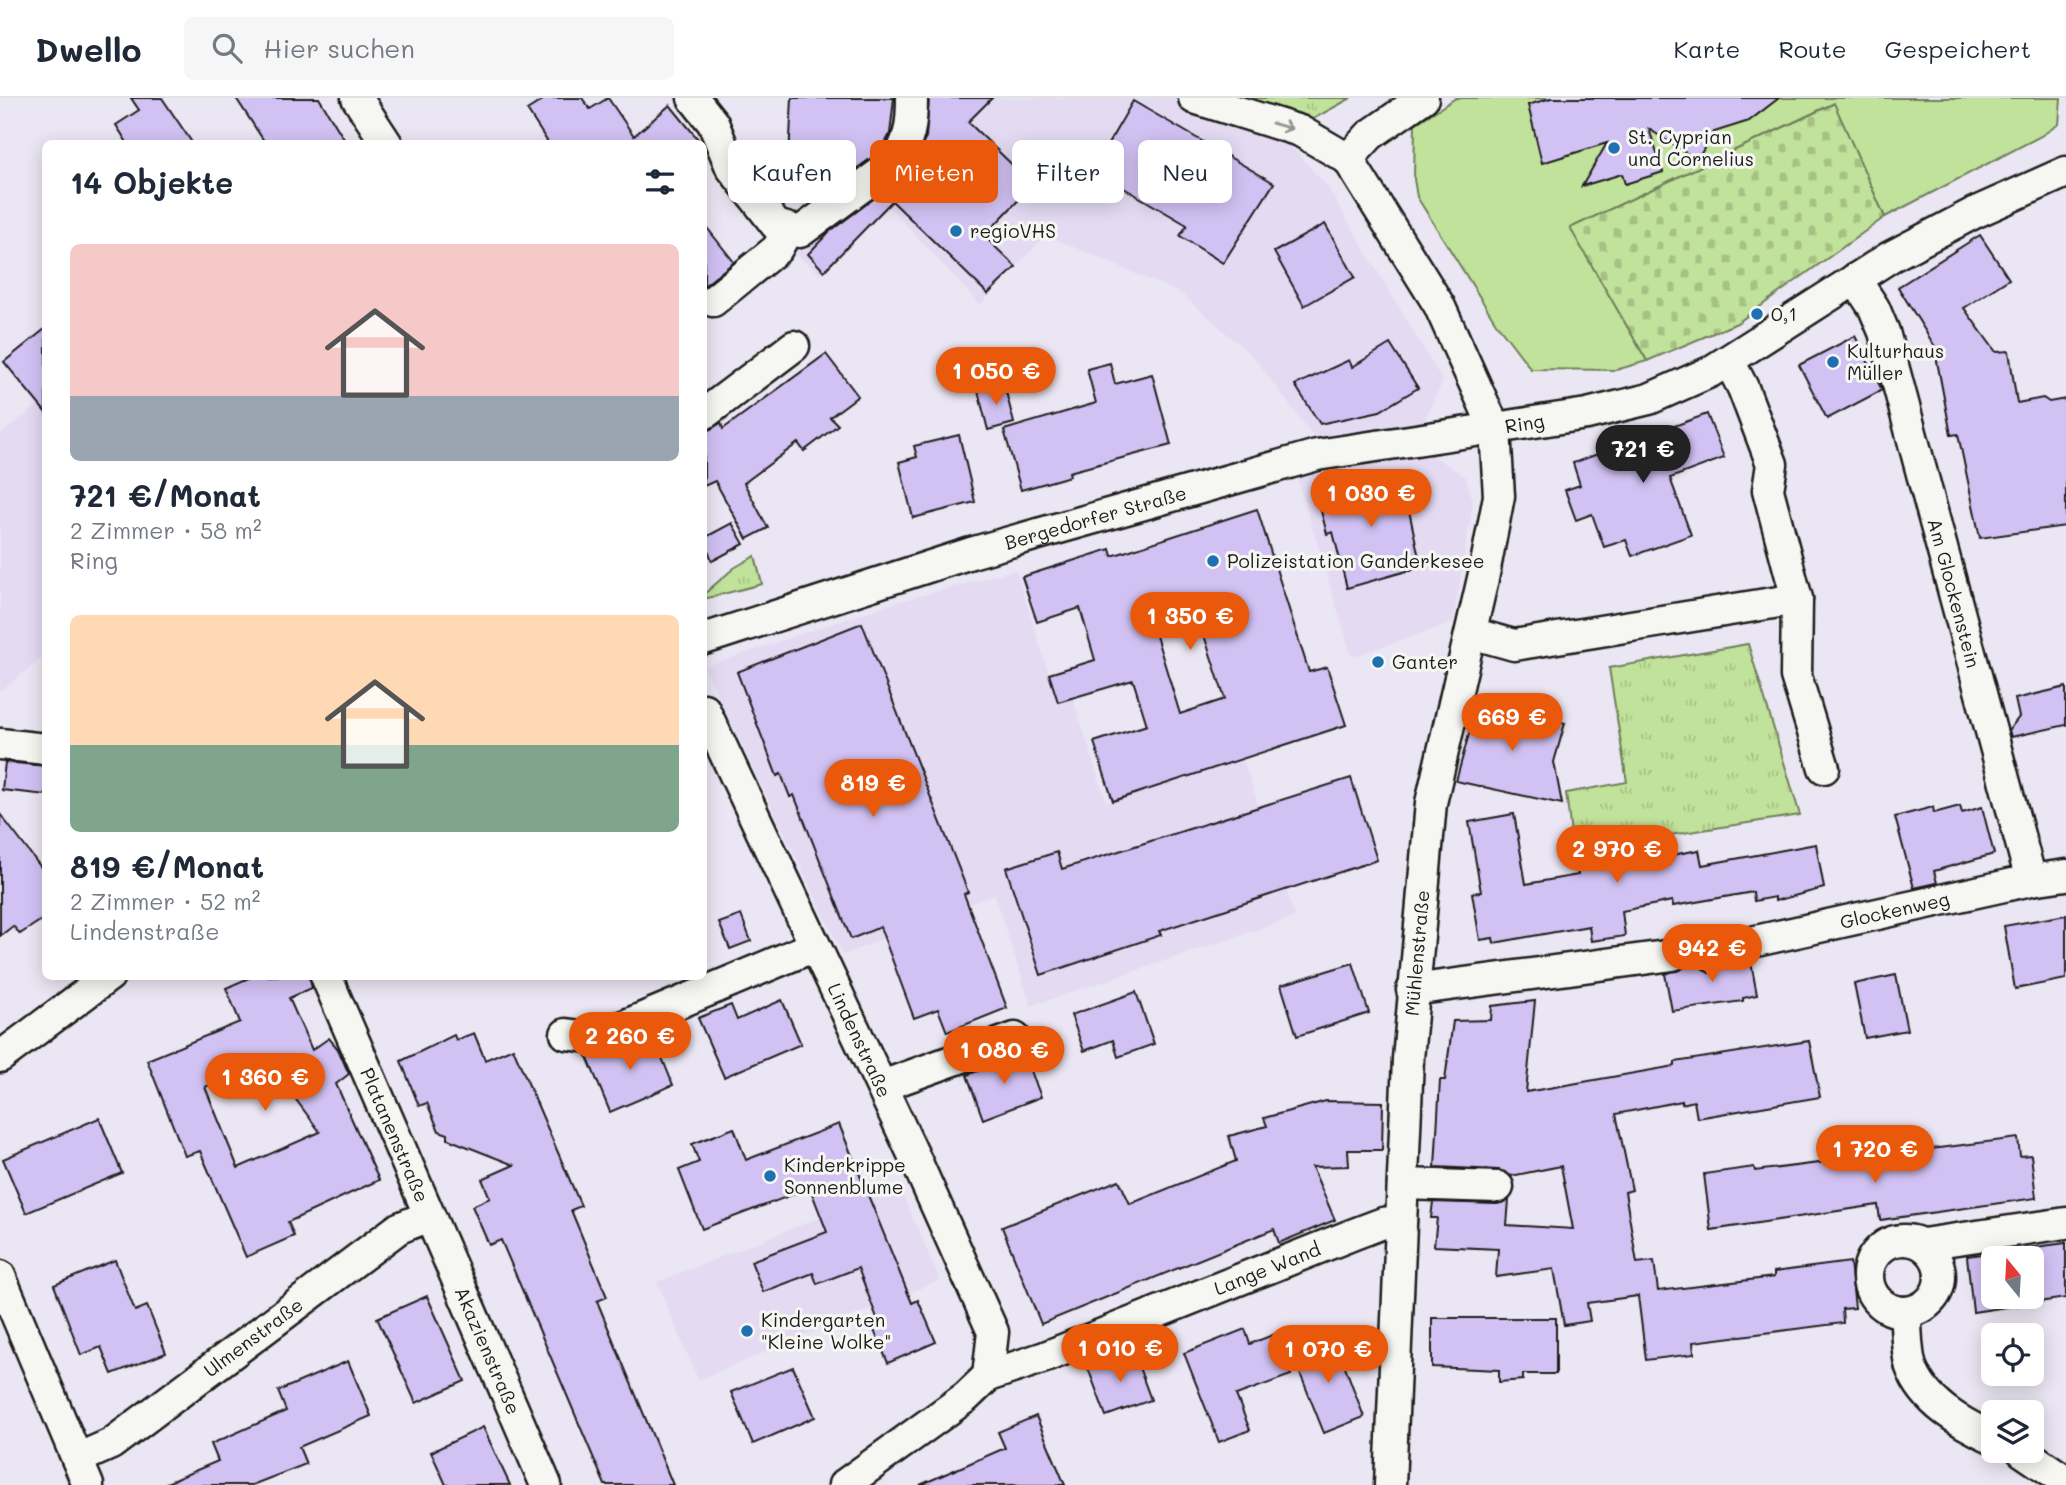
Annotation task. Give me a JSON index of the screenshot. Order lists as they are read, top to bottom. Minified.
{"streets":{"street":["Ring","Bergedorfer Straße","Am Glockenstein","Glockenweg","Mühlenstraße","Lindenstraße","Platanenstraße","Lange Wand","Ulmenstraße","Akazienstraße"]},"crossings":[["Ring","Bergedorfer Straße"],["Ring","Am Glockenstein"],["Ring","Mühlenstraße"],["Bergedorfer Straße","Mühlenstraße"],["Am Glockenstein","Glockenweg"],["Mühlenstraße","Lange Wand"],["Lindenstraße","Lange Wand"],["Platanenstraße","Ulmenstraße"],["Platanenstraße","Akazienstraße"],["Ulmenstraße","Akazienstraße"]],"places":["St. Cyprian und Cornelius","regioVHS","0,1","Kulturhaus Müller","Polizeistation Ganderkesee","Ganter","Kinderkrippe Sonnenblume","Kindergarten \"Kleine Wolke\""],"north":"top","page":{"header":"Dwello","search":"Hier suchen","nav":["Karte","Route","Gespeichert"],"chip":["Kaufen","Mieten","Filter","Neu"],"heading":"14 Objekte","list":[{"name":"721 €/Monat","note":"2 Zimmer · 58 m² · Ring"},{"name":"819 €/Monat","note":"2 Zimmer · 52 m² · Lindenstraße"}],"price":["1 050 €","721 €","1 030 €","1 350 €","669 €","819 €","2 970 €","942 €","2 260 €","1 080 €","1 360 €","1 720 €","1 010 €","1 070 €"]}}
